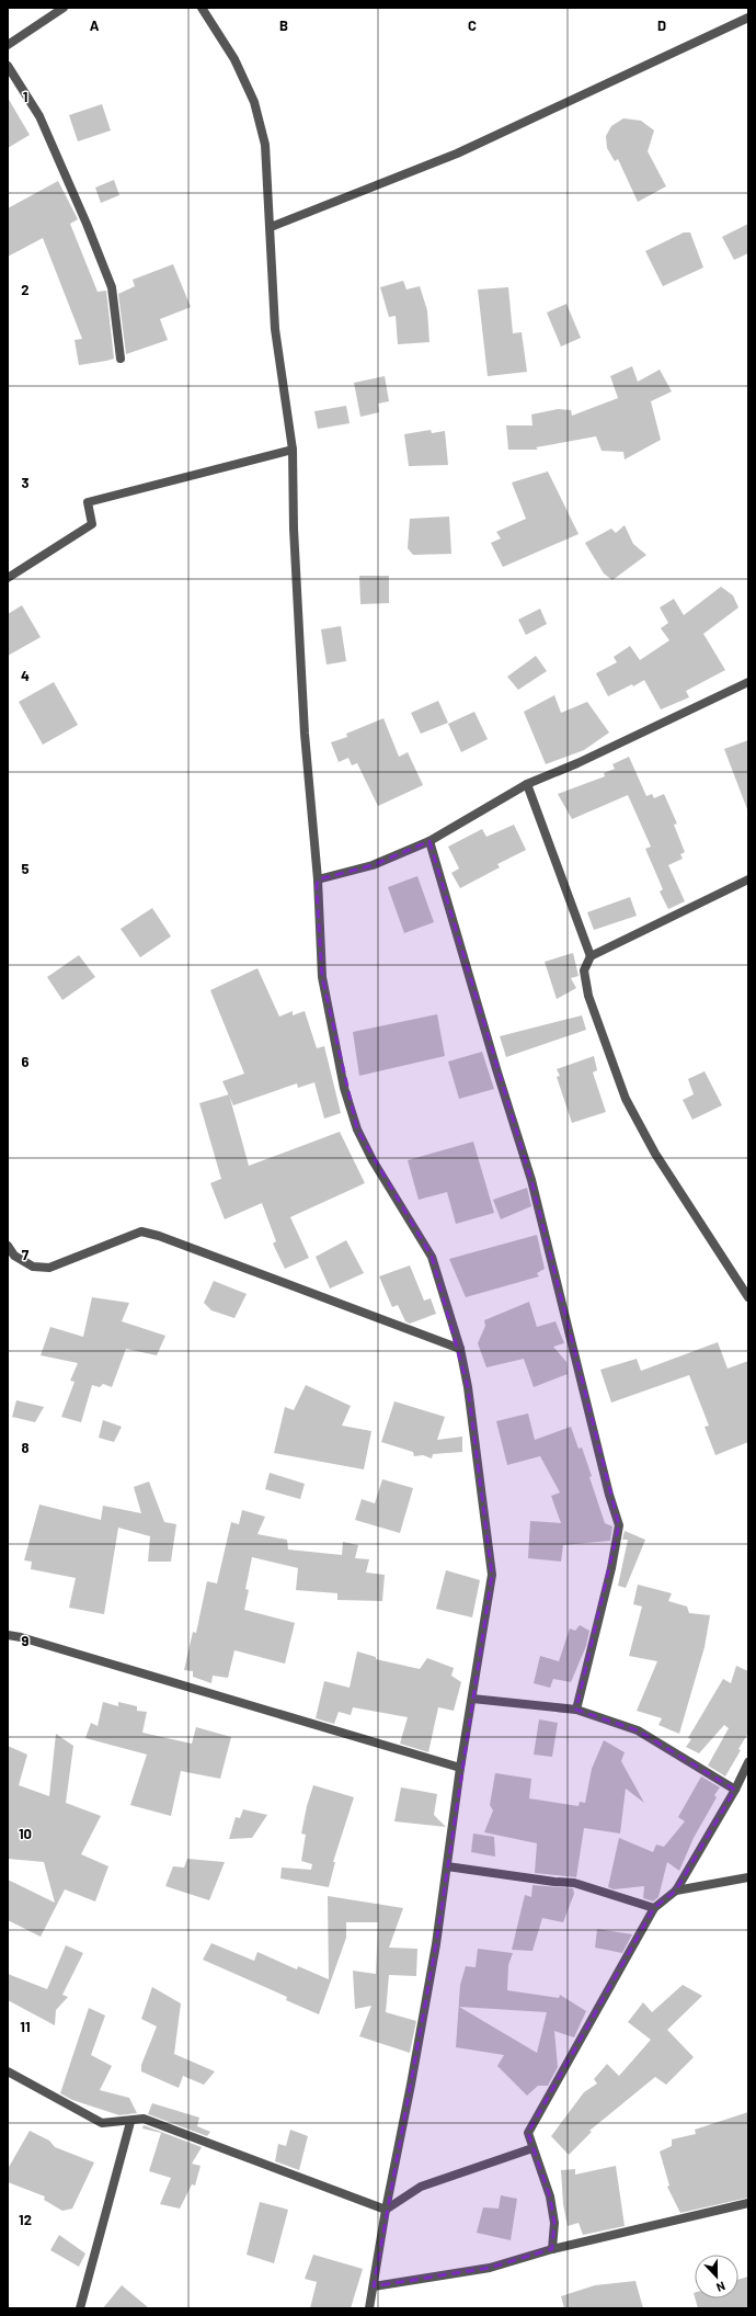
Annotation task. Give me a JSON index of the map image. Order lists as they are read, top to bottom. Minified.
{"north":"bottom","grid":{"columns":["A","B","C","D"],"rows":["1","2","3","4","5","6","7","8","9","10","11","12"]}}
